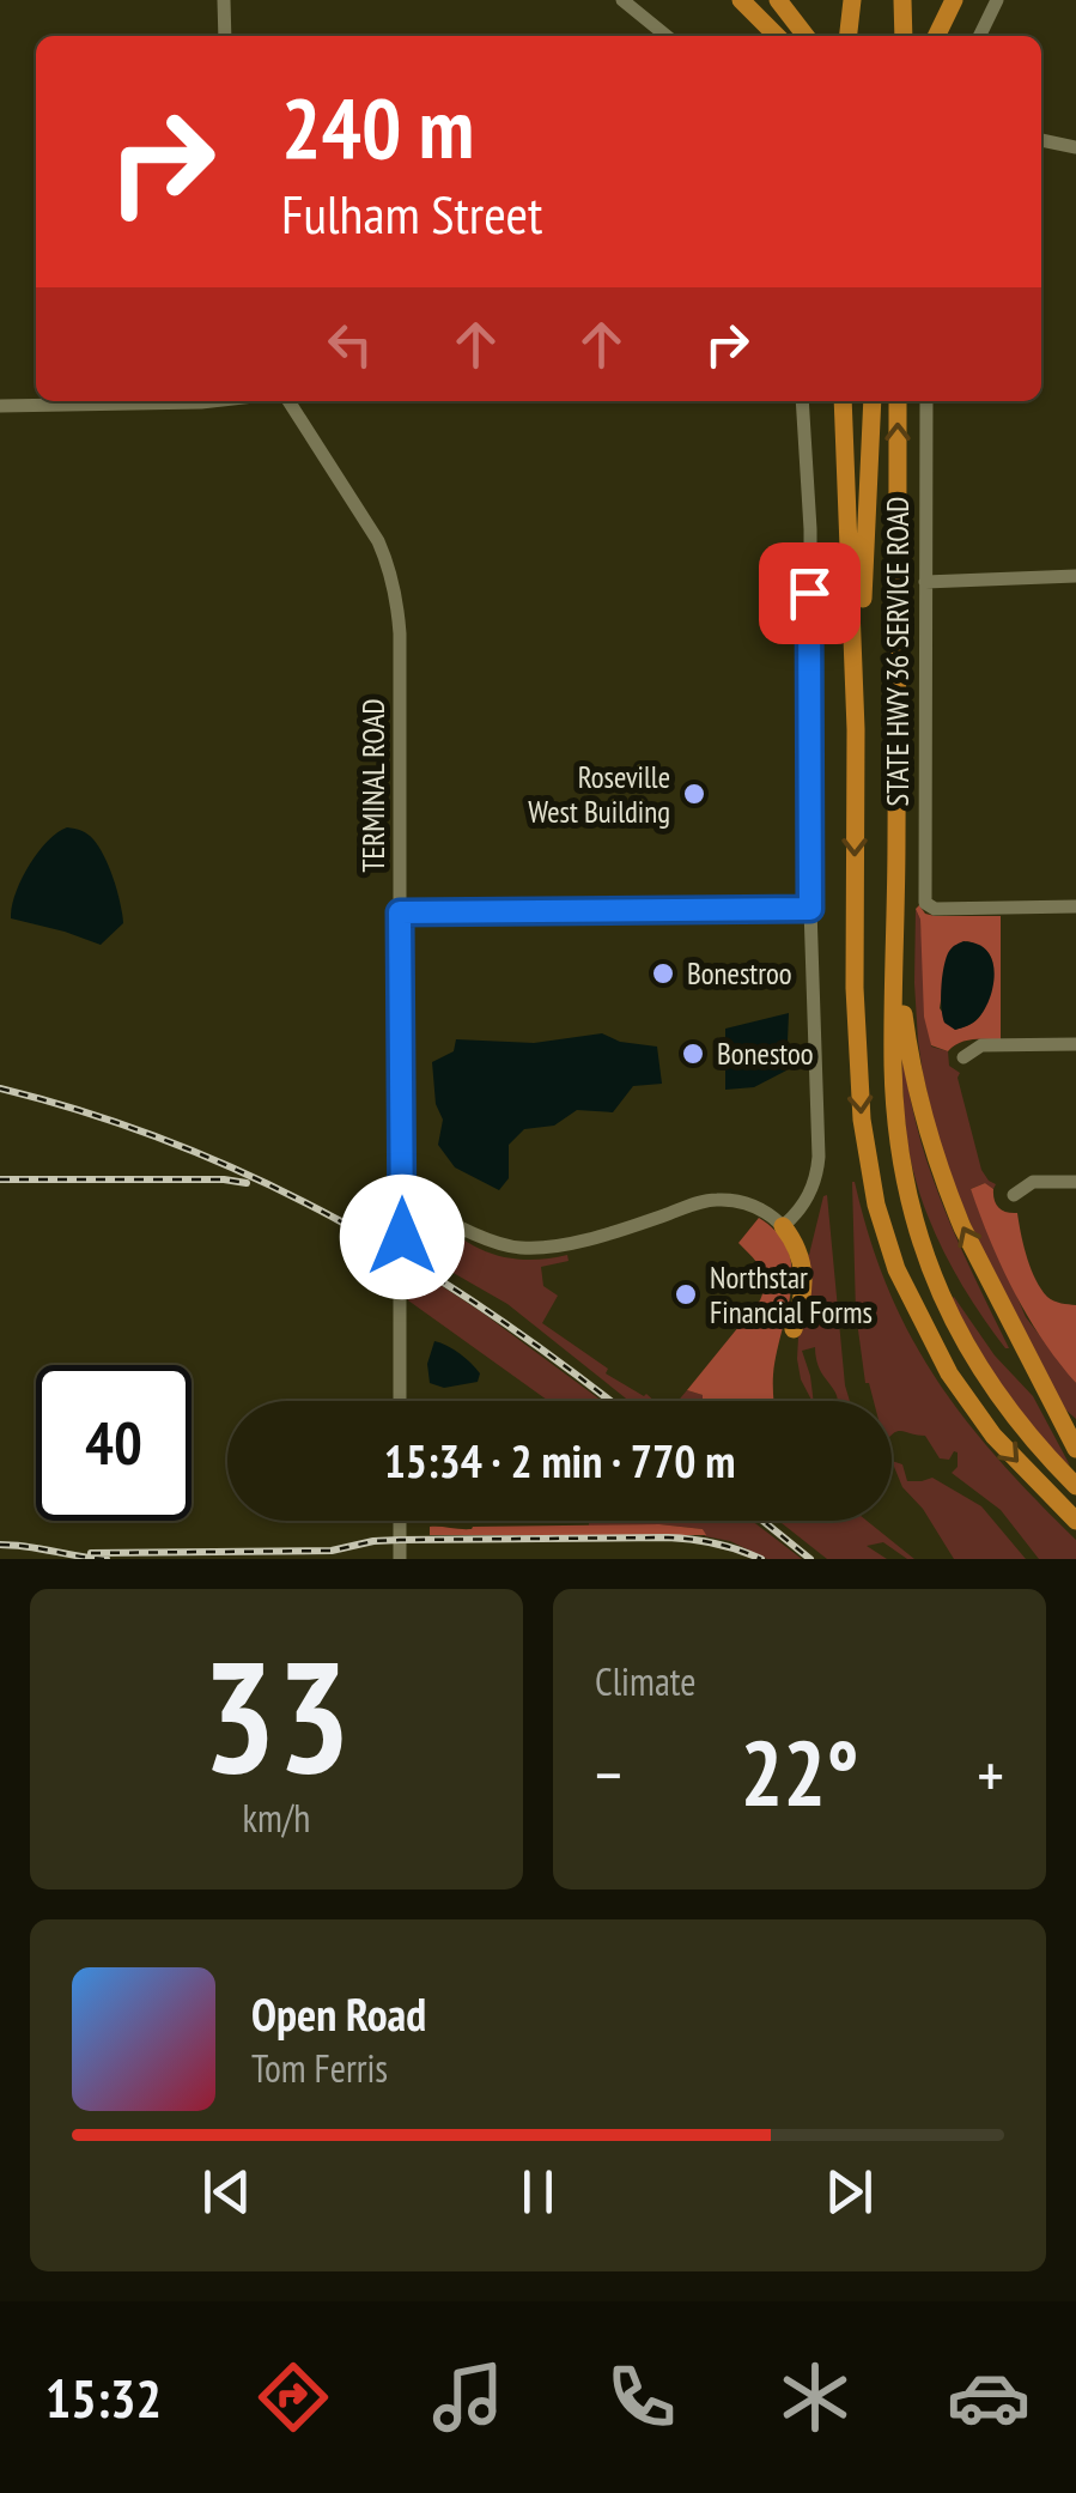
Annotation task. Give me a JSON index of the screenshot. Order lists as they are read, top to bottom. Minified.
{"streets":{"street":["STATE HWY 36 SERVICE ROAD","TERMINAL ROAD"]},"places":["Roseville West Building","Bonestroo","Bonestoo","Northstar Financial Forms"],"page":{"turn":["240 m","Fulham Street"],"limit":"40","trip":"15:34 · 2 min · 770 m","tile":[["33","km/h"],"Climate"],"heat":["−","22°","+"],"song":["Open Road","Tom Ferris"],"tabs":"15:32"}}
